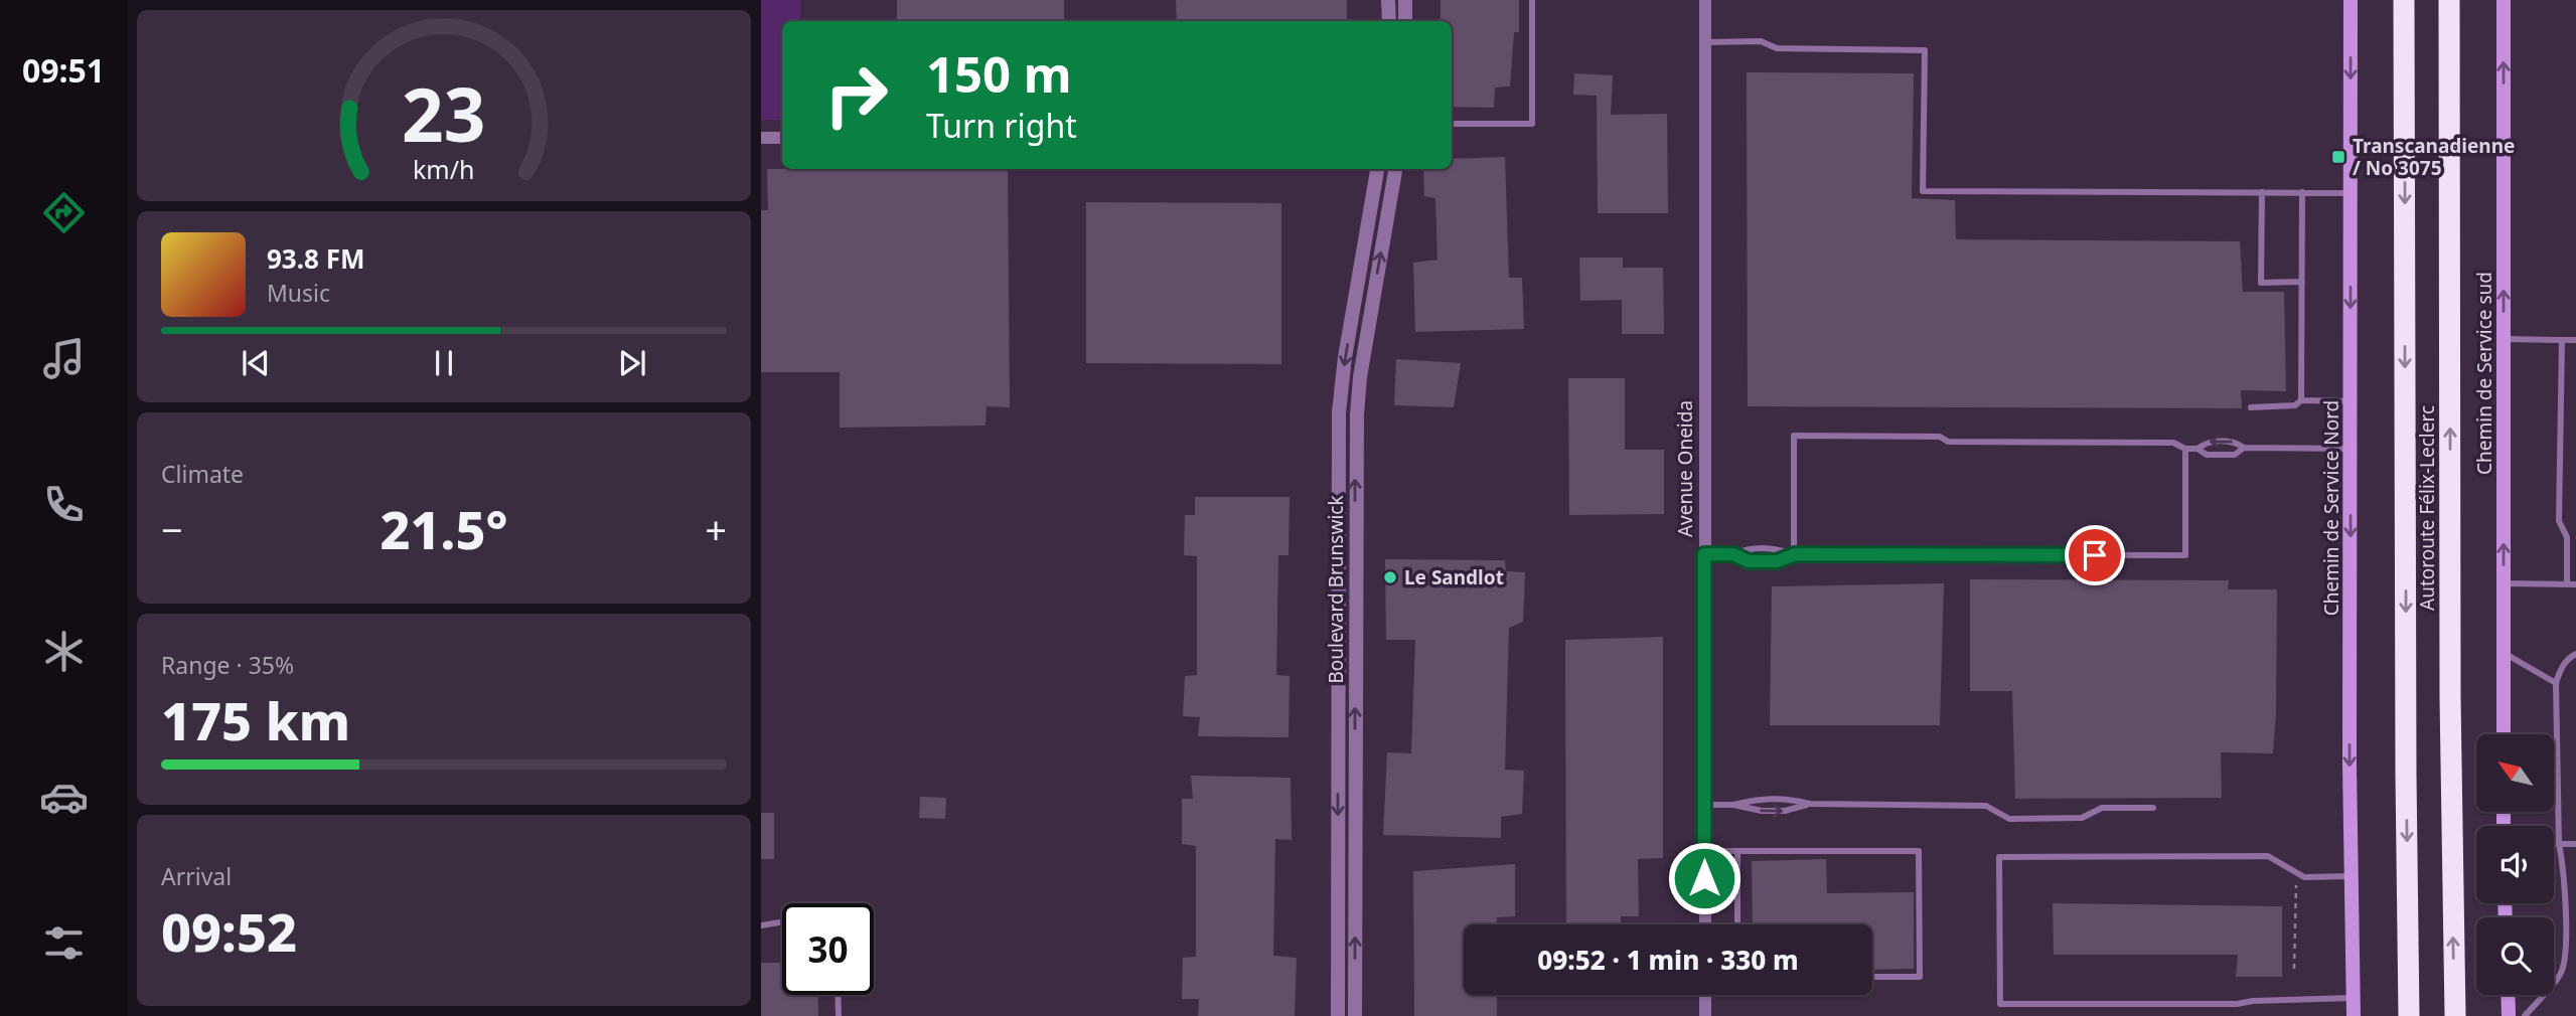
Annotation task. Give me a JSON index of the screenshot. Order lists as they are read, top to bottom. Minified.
{"streets":{"highway":["Autoroute Félix-Leclerc"],"main road":["Chemin de Service sud","Chemin de Service Nord"],"street":["Avenue Oneida","Boulevard Brunswick"]},"one_way":["Chemin de Service sud","Chemin de Service Nord"],"places":{"transit":["Transcanadienne / No 3075"],"other":["Le Sandlot"]},"north":"top left","page":{"tabs":"09:51","turn":["150 m","Turn right"],"song":["93.8 FM","Music"],"tile":["Climate",["Range · 35%","175 km"],["Arrival","09:52"]],"heat":["−","21.5°","+"],"limit":"30","trip":"09:52 · 1 min · 330 m","gauge":["23","km/h"]}}
